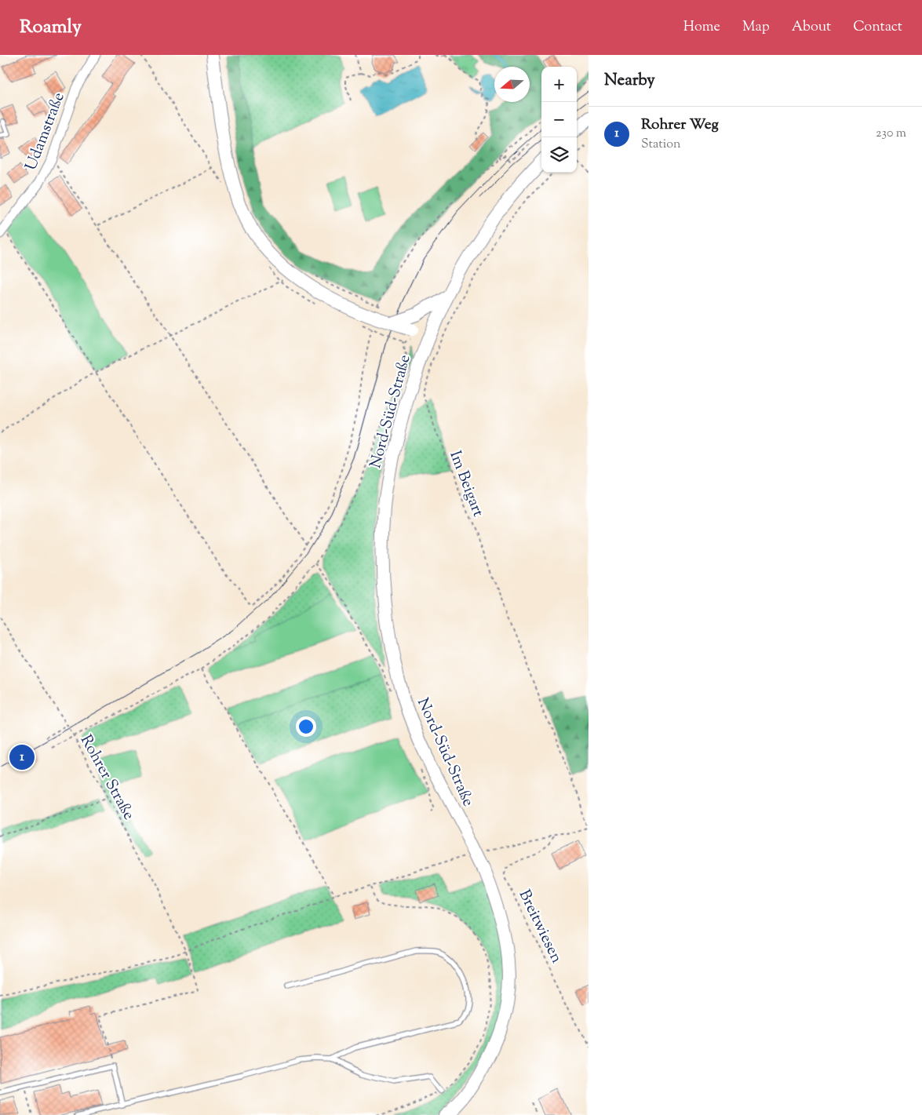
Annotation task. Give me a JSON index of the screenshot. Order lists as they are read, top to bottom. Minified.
{"streets":{"main road":["Nord-Süd-Straße"],"street":["Udamstraße"],"path":["Im Beigart","Rohrer Straße","Breitwiesen"]},"north":"left","page":{"header":"Roamly","nav":["Home","Map","About","Contact"],"heading":"Nearby","map_buttons":["+","−"],"list":[{"mark":"1","name":"Rohrer Weg","note":"Station","value":"230 m"}],"pins":"1"}}
